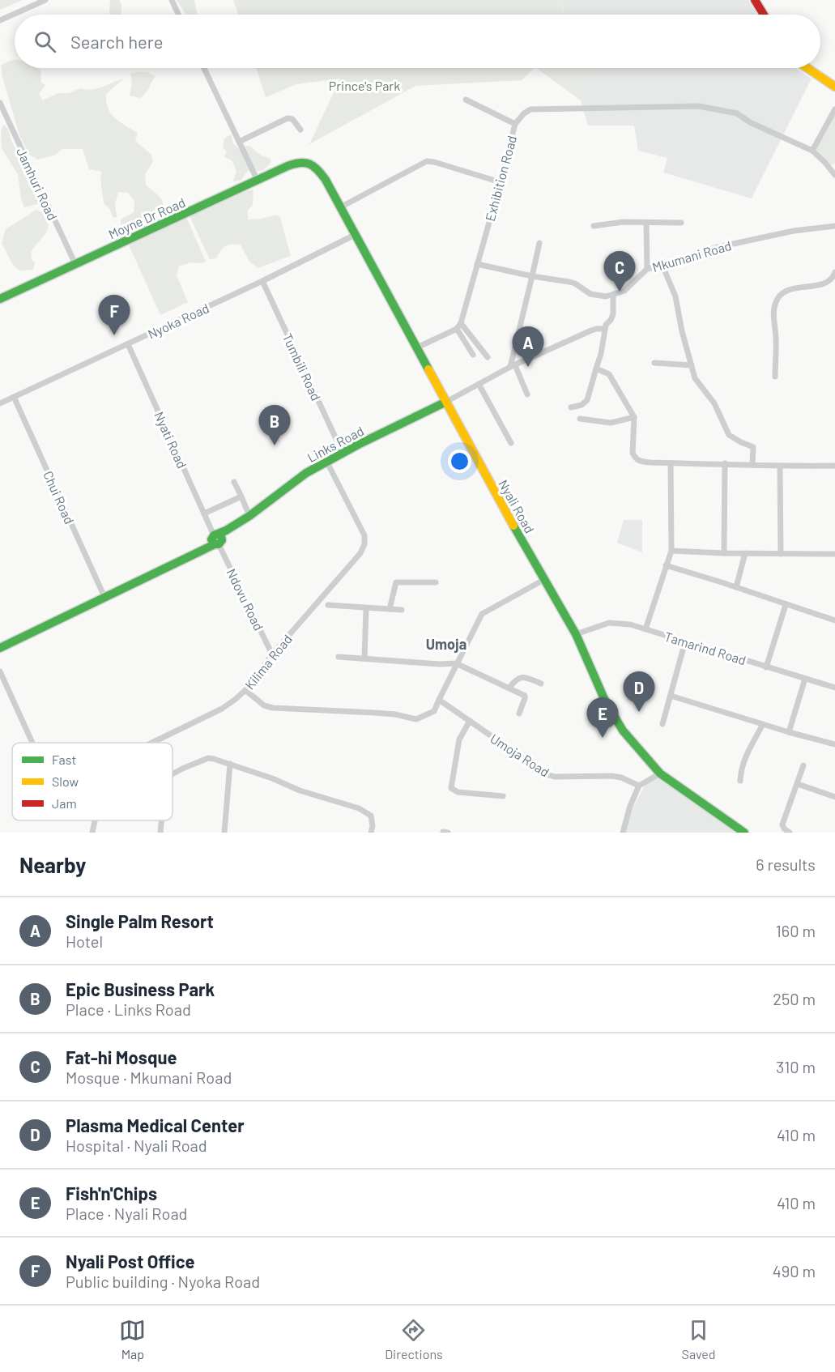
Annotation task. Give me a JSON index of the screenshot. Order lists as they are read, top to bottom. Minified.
{"streets":{"main road":["Moyne Dr Road","Links Road","Nyali Road"],"street":["Exhibition Road","Jamhuri Road","Mkumani Road","Nyoka Road","Tumbili Road","Nyati Road","Chui Road","Ndovu Road","Tamarind Road","Kilima Road","Umoja Road"]},"crossings":[["Jamhuri Road","Moyne Dr Road"],["Moyne Dr Road","Nyali Road"],["Nyoka Road","Tumbili Road"],["Nyoka Road","Nyati Road"],["Nyoka Road","Chui Road"],["Nyoka Road","Nyali Road"],["Tumbili Road","Links Road"],["Nyati Road","Links Road"],["Nyati Road","Ndovu Road"],["Links Road","Chui Road"],["Links Road","Nyali Road"],["Links Road","Ndovu Road"],["Links Road","Kilima Road"],["Nyali Road","Tamarind Road"],["Ndovu Road","Kilima Road"]],"districts":["Umoja"],"parks":["Prince's Park"],"legend":["Fast","Slow","Jam"],"page":{"search":"Search here","pins":["C","F","A","B","D","E"],"heading":["Nearby","6 results"],"list":[{"mark":"A","name":"Single Palm Resort","note":"Hotel","value":"160 m"},{"mark":"B","name":"Epic Business Park","note":"Place · Links Road","value":"250 m"},{"mark":"C","name":"Fat-hi Mosque","note":"Mosque · Mkumani Road","value":"310 m"},{"mark":"D","name":"Plasma Medical Center","note":"Hospital · Nyali Road","value":"410 m"},{"mark":"E","name":"Fish'n'Chips","note":"Place · Nyali Road","value":"410 m"},{"mark":"F","name":"Nyali Post Office","note":"Public building · Nyoka Road","value":"490 m"}],"nav":["Map","Directions","Saved"]}}
